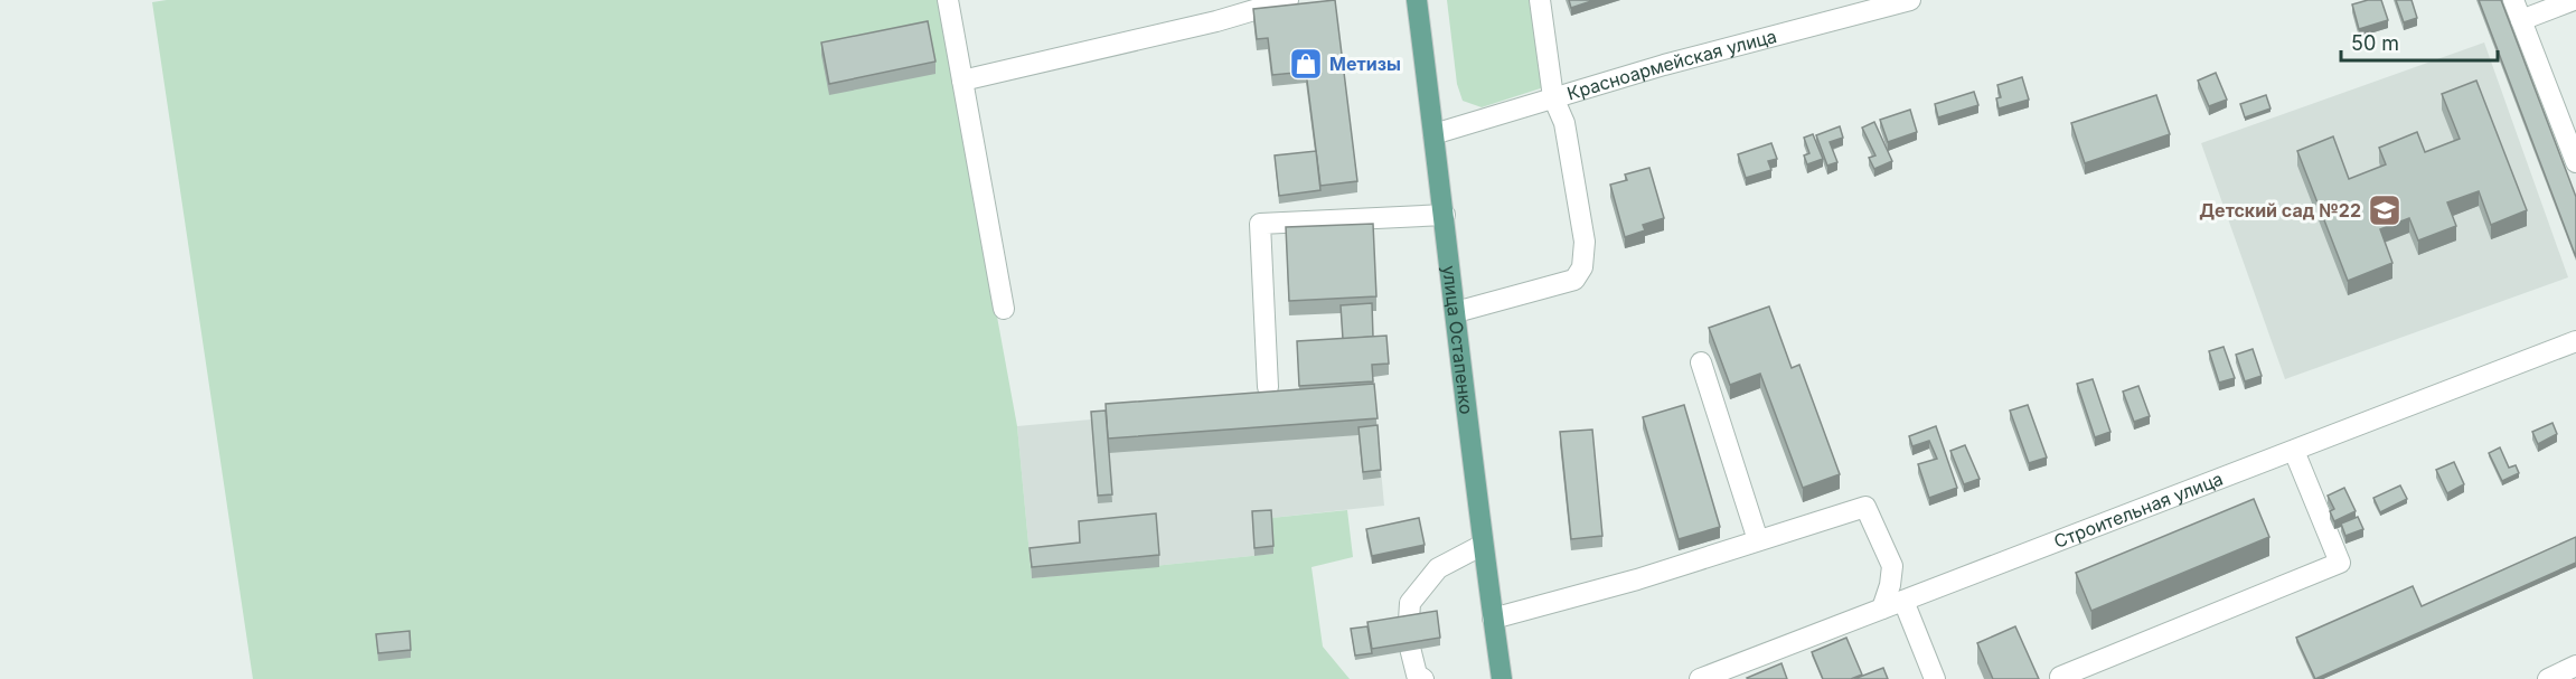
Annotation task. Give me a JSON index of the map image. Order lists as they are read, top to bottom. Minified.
{"streets":{"main road":["улица Остапенко"],"street":["Красноармейская улица","Строительная улица"]},"crossings":[["Красноармейская улица","улица Остапенко"]],"places":{"shop":["Метизы"],"school or university":["Детский сад №22"]},"scale_bar":"50 m"}
